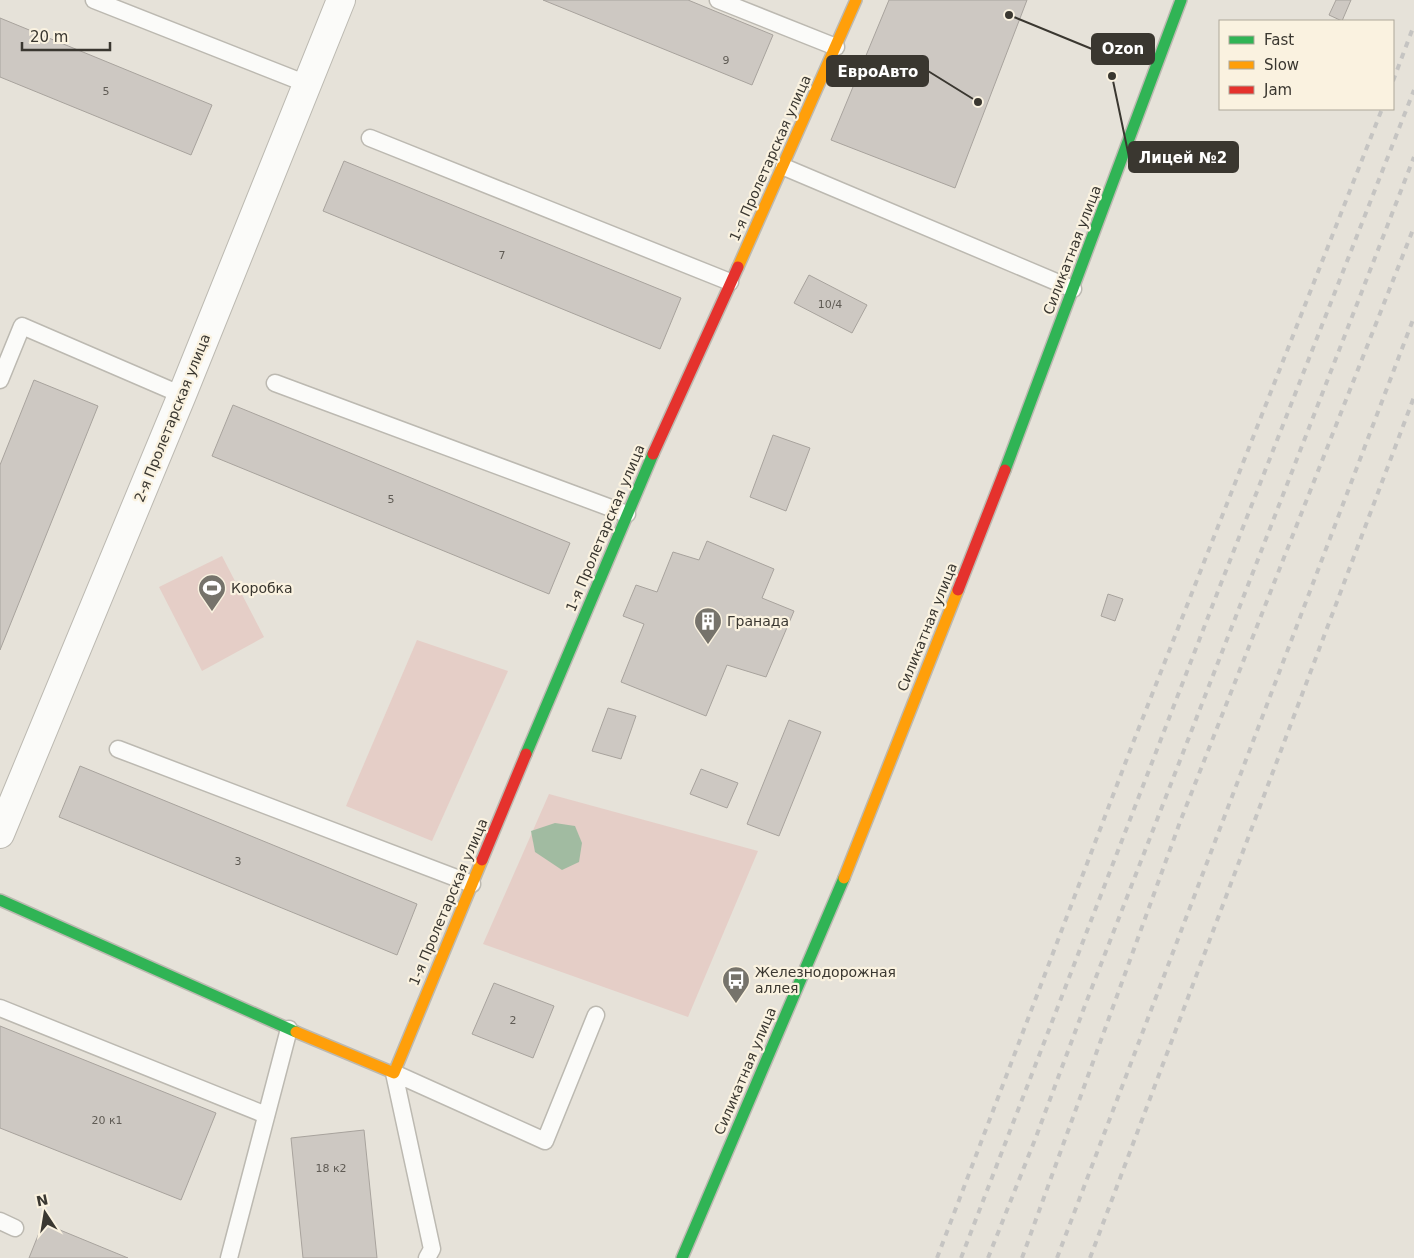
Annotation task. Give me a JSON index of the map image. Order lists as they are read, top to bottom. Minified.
{"streets":{"street":["1-я Пролетарская улица","Силикатная улица","2-я Пролетарская улица"]},"places":{"other":["Ozon","Лицей №2","ЕвроАвто"],"sports":["Коробка"],"building":["Гранада"],"bus stop":["Железнодорожная аллея"]},"house_numbers":["9","5","7","10/4","5","3","2","20 к1","18 к2"],"legend":["Fast","Slow","Jam"],"scale_bar":"20 m","north":"top"}
